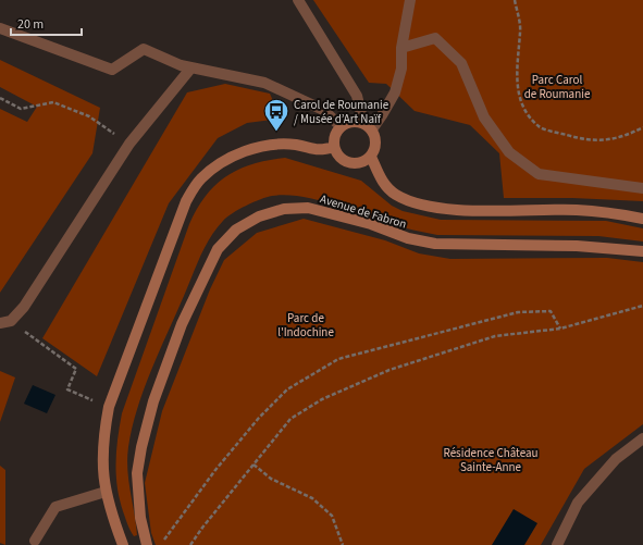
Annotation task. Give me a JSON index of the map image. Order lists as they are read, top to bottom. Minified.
{"streets":{"street":["Avenue de Fabron"]},"parks":["Parc Carol de Roumanie","Parc de l'Indochine","Résidence Château Sainte-Anne"],"places":{"bus stop":["Carol de Roumanie / Musée d’Art Naïf"]},"scale_bar":"20 m"}
